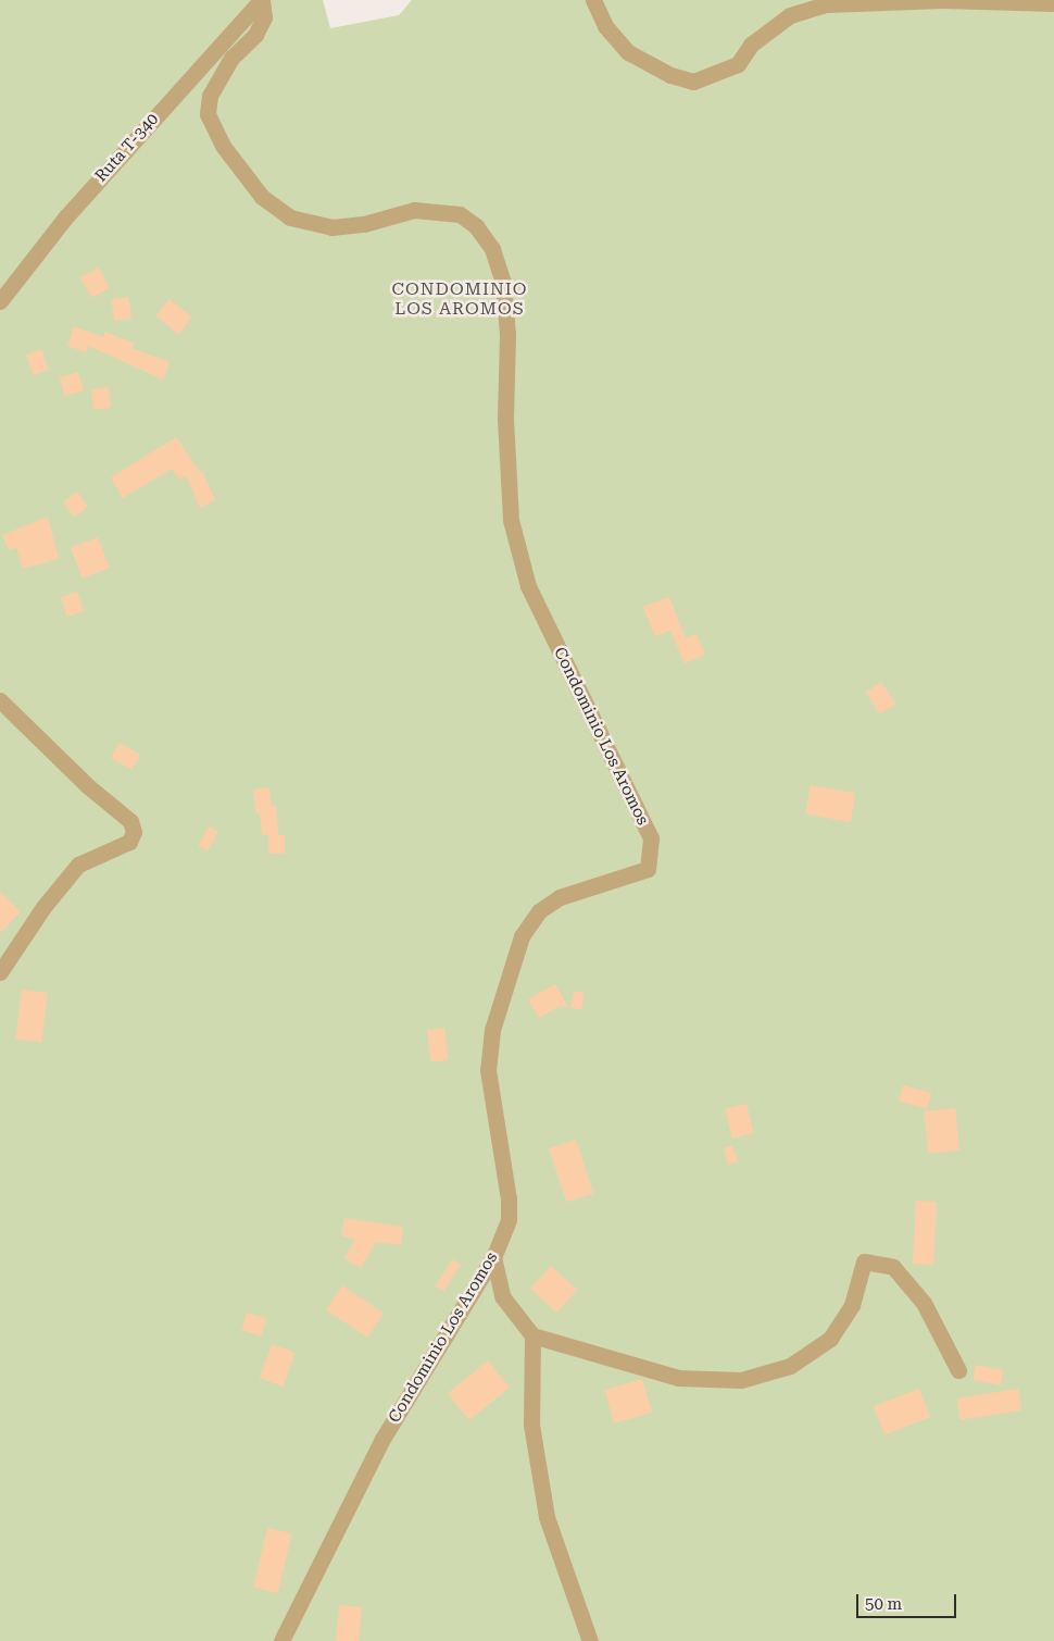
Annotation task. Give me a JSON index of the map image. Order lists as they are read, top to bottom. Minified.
{"streets":{"street":["Ruta T-340","Condominio Los Aromos"]},"crossings":[["Ruta T-340","Condominio Los Aromos"]],"districts":["CONDOMINIO LOS AROMOS"],"scale_bar":"50 m"}
